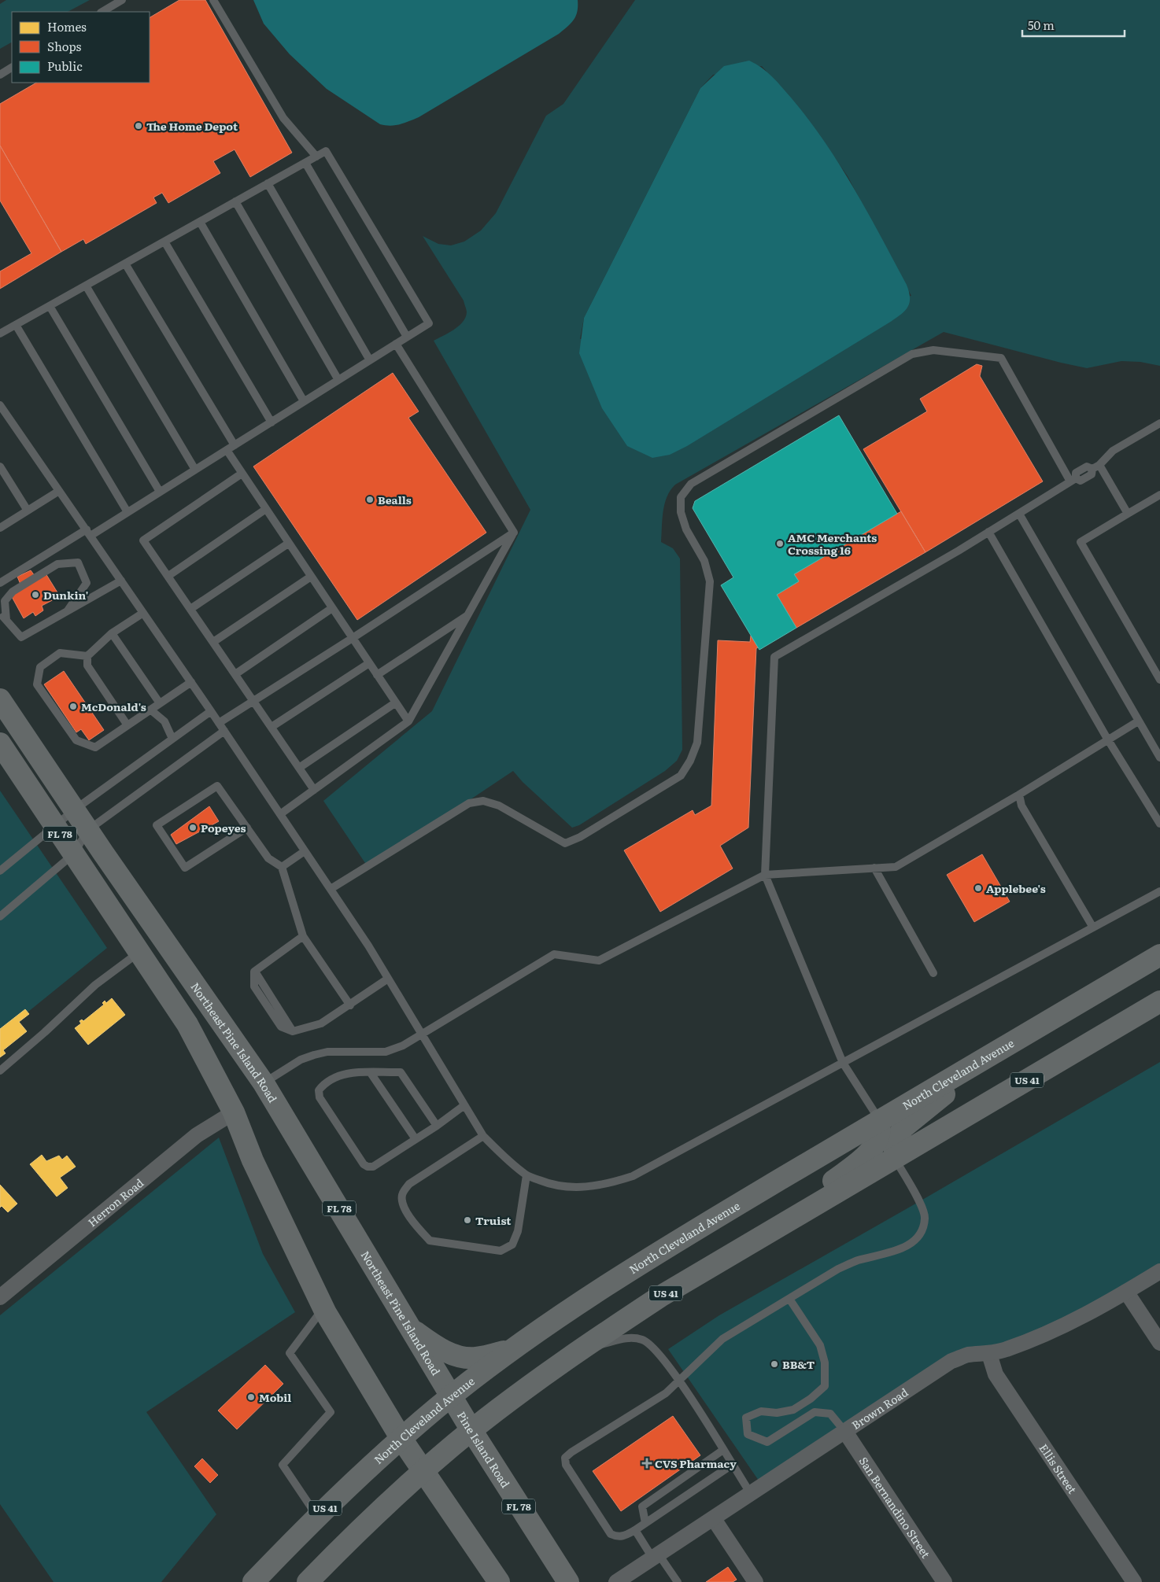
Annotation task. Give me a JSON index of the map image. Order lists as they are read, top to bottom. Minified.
{"streets":{"main road":["FL 78","Northeast Pine Island Road","North Cleveland Avenue","US 41","Pine Island Road"],"street":["Herron Road","Brown Road","Ellis Street","San Bernandino Street"]},"crossings":[["FL 78","North Cleveland Avenue"],["FL 78","US 41"],["FL 78","Herron Road"],["Northeast Pine Island Road","North Cleveland Avenue"],["Northeast Pine Island Road","Pine Island Road"],["North Cleveland Avenue","Pine Island Road"],["US 41","Pine Island Road"],["Brown Road","Ellis Street"],["Brown Road","San Bernandino Street"]],"places":{"other":["The Home Depot","Bealls","AMC Merchants Crossing 16","Dunkin'","McDonald's","Popeyes","Applebee's","Truist","BB&T","Mobil"],"health":["CVS Pharmacy"]},"legend":["Homes","Shops","Public"],"scale_bar":"50 m"}
